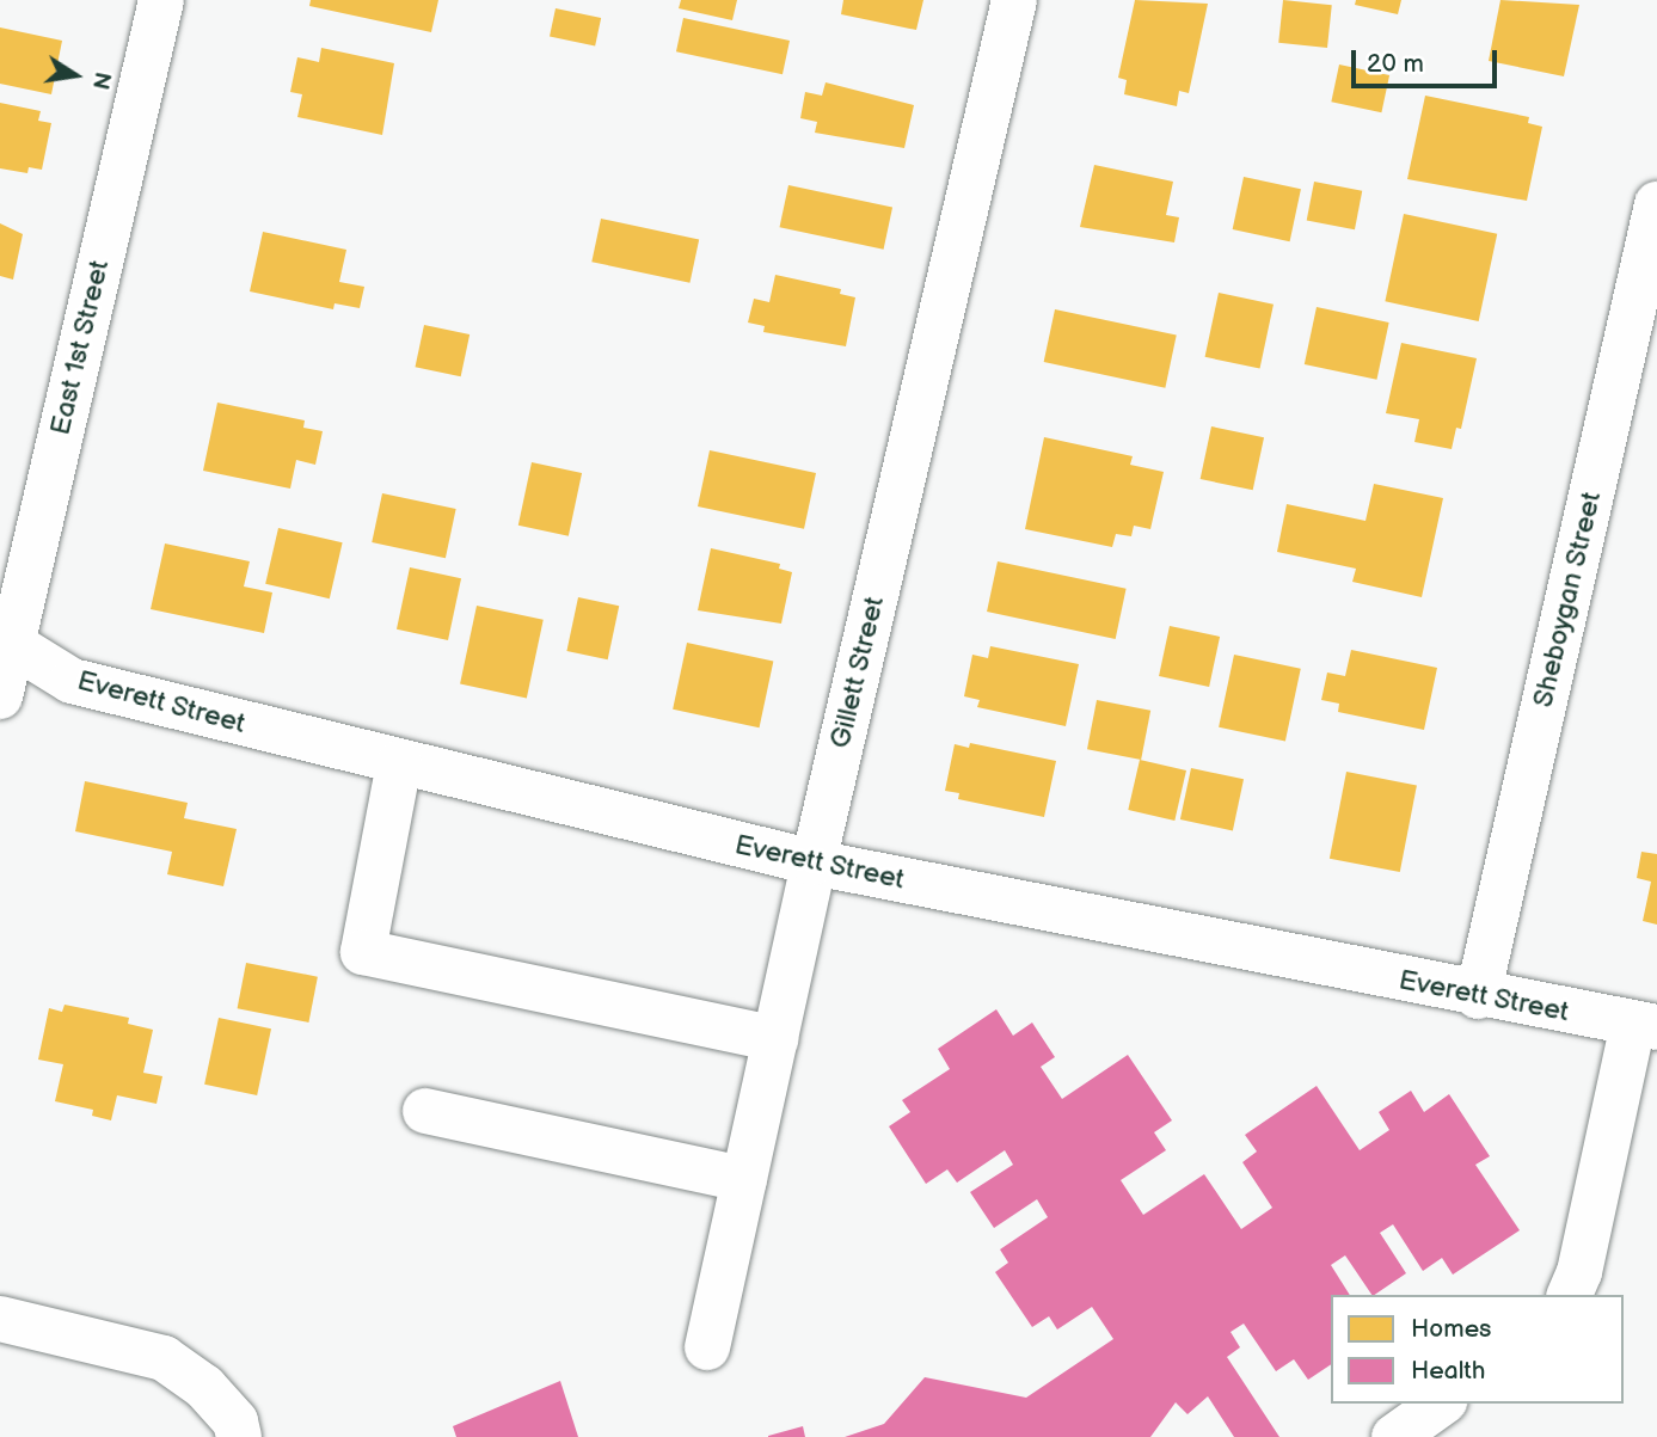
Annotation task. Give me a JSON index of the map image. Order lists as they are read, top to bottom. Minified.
{"streets":{"street":["East 1st Street","Sheboygan Street","Gillett Street","Everett Street"]},"crossings":[["East 1st Street","Everett Street"],["Sheboygan Street","Everett Street"],["Gillett Street","Everett Street"]],"legend":["Homes","Health"],"scale_bar":"20 m","north":"right"}
